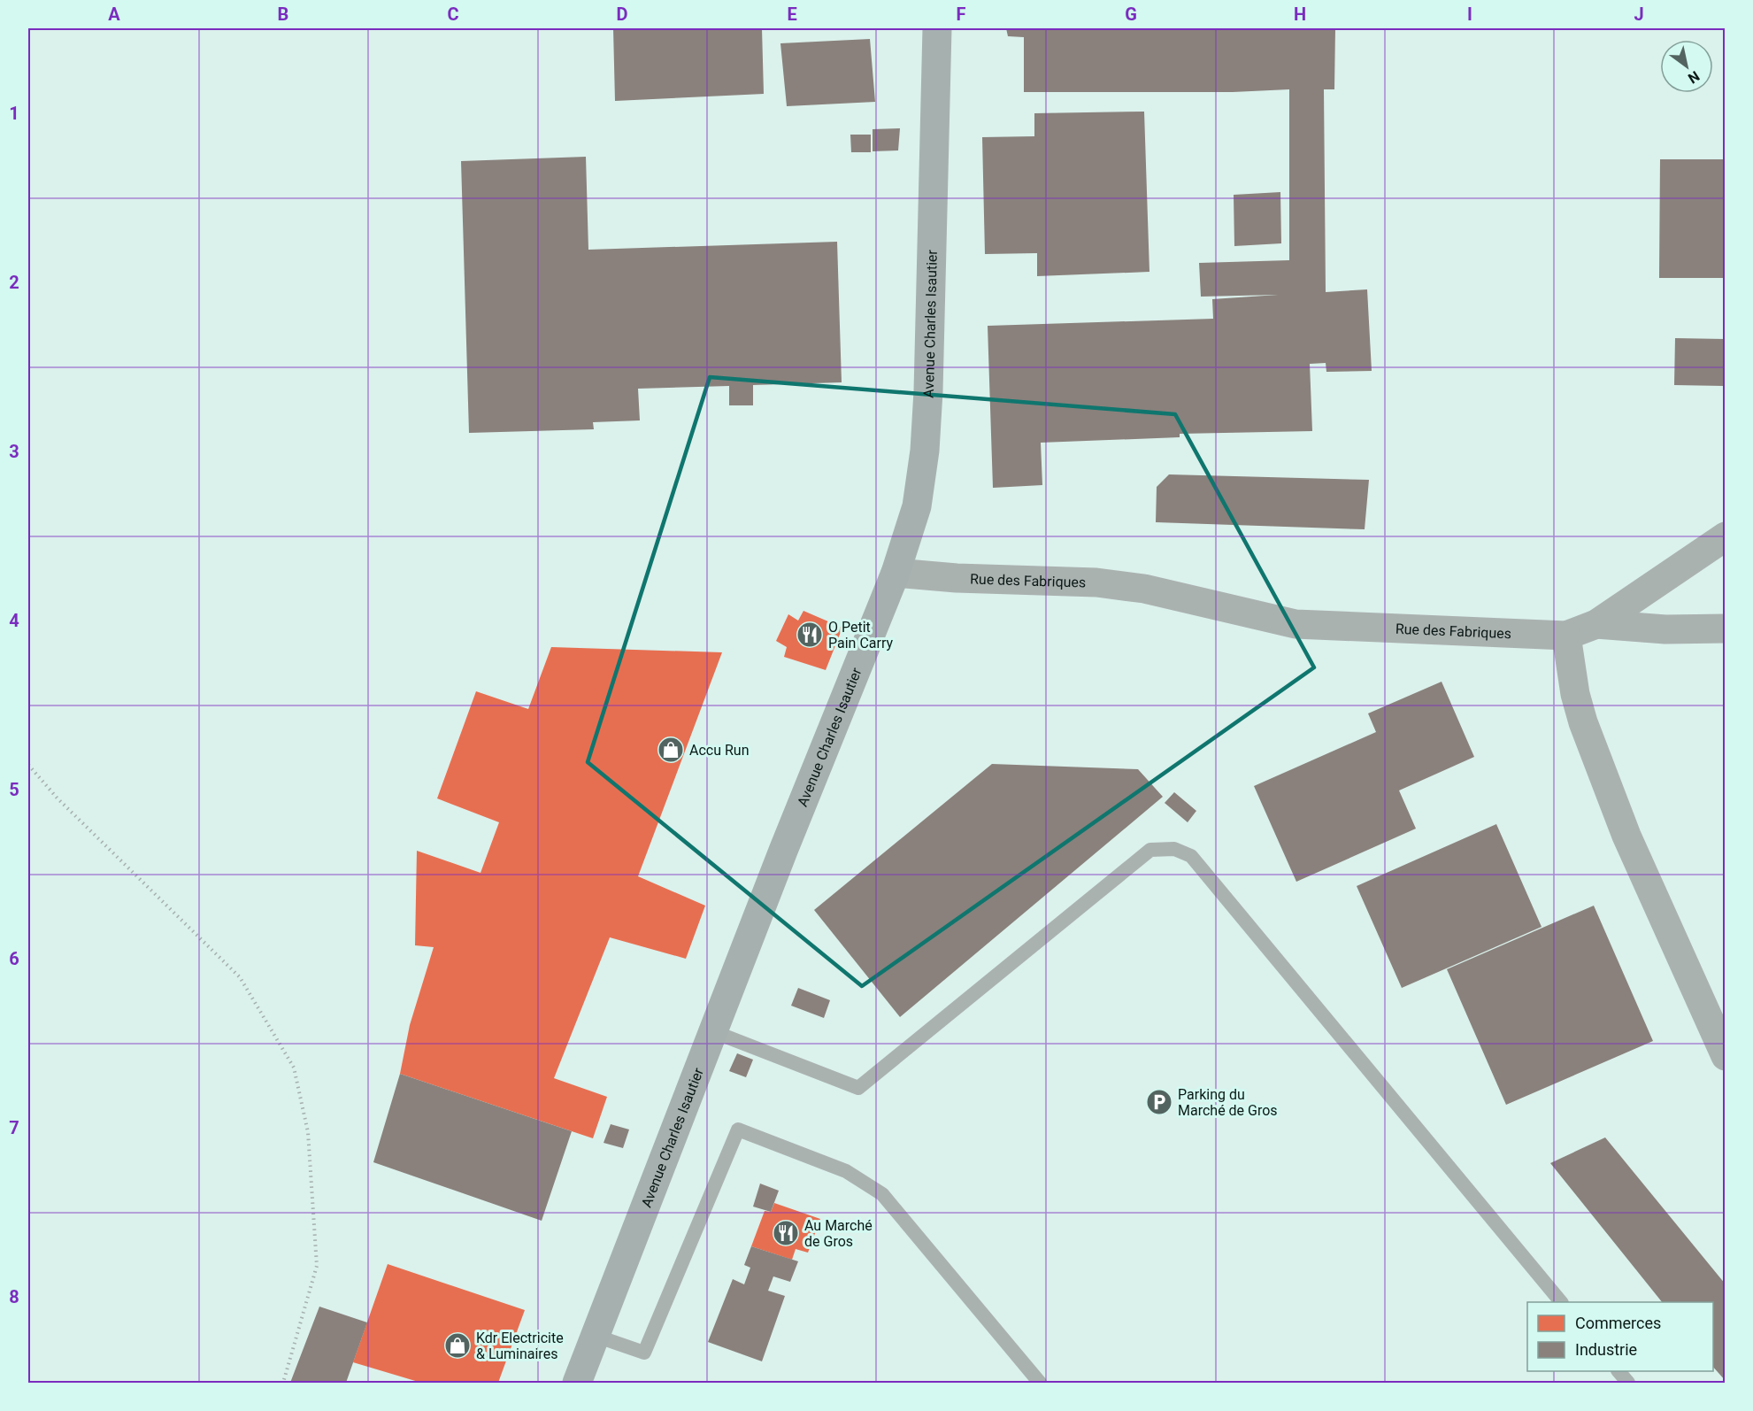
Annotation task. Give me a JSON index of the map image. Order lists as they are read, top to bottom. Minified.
{"streets":{"street":["Avenue Charles Isautier","Rue des Fabriques"]},"crossings":[["Avenue Charles Isautier","Rue des Fabriques"]],"places":{"restaurant":["O Petit Pain Carry","Au Marché de Gros"],"shop":["Accu Run","Kdr Electricite & Luminaires"],"parking":["Parking du Marché de Gros"]},"legend":["Commerces","Industrie"],"north":"bottom right","grid":{"columns":["A","B","C","D","E","F","G","H","I","J"],"rows":["1","2","3","4","5","6","7","8"]}}
